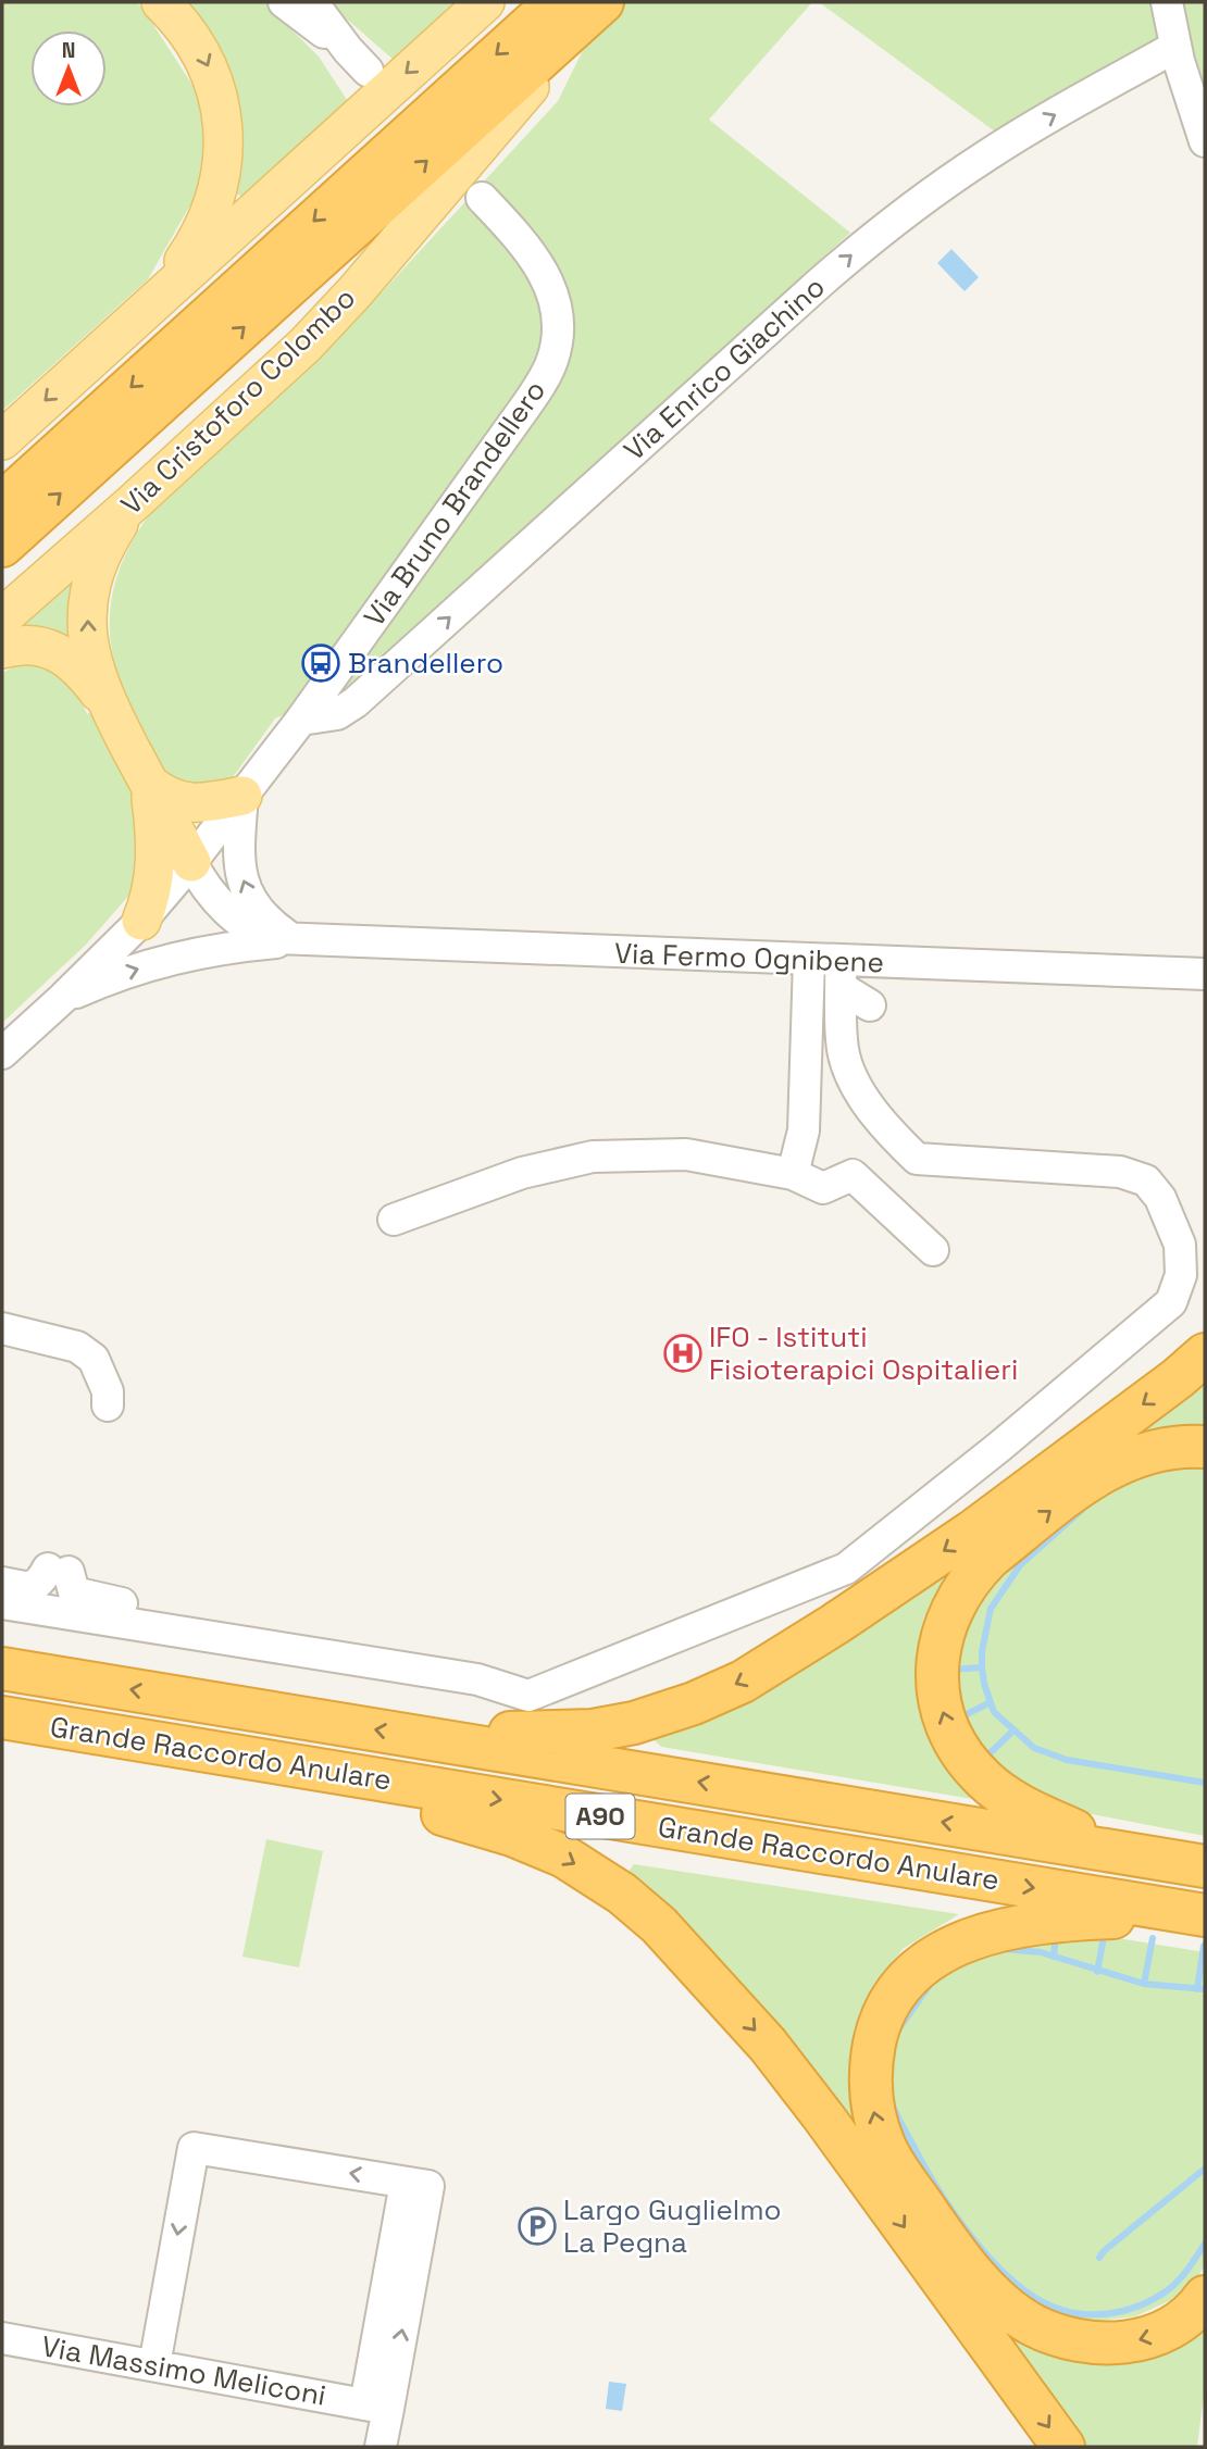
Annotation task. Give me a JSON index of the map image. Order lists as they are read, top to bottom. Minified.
{"streets":{"highway":["Via Cristoforo Colombo","Grande Raccordo Anulare","A90"],"street":["Via Enrico Giachino","Via Bruno Brandellero","Via Fermo Ognibene","Via Massimo Meliconi"]},"crossings":[["Via Enrico Giachino","Via Bruno Brandellero"]],"one_way":["Via Enrico Giachino"],"places":{"bus stop":["Brandellero"],"hospital":["IFO - Istituti Fisioterapici Ospitalieri"],"parking":["Largo Guglielmo La Pegna"]},"north":"top"}
